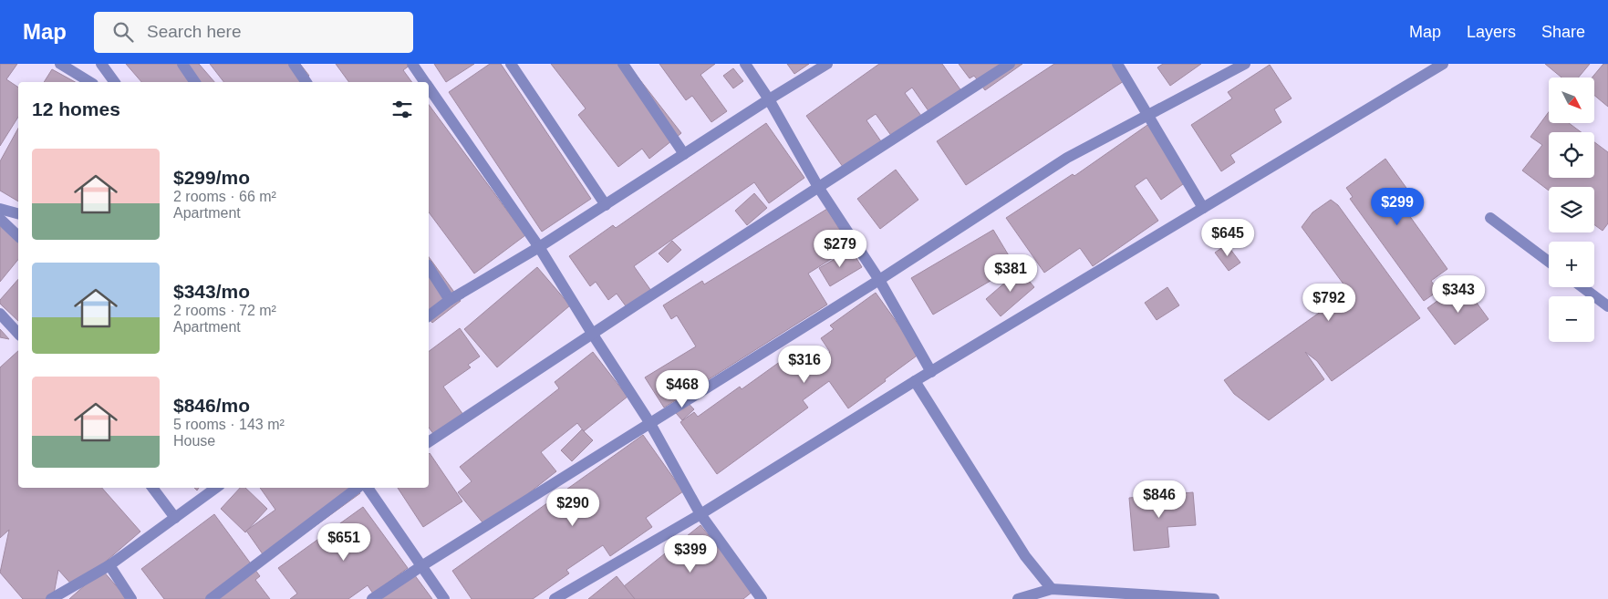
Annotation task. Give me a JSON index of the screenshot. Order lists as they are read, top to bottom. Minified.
{"north":"bottom right","page":{"header":"Map","search":"Search here","nav":["Map","Layers","Share"],"map_buttons":["+","−"],"heading":"12 homes","list":[{"name":"$299/mo","note":"2 rooms · 66 m² · Apartment"},{"name":"$343/mo","note":"2 rooms · 72 m² · Apartment"},{"name":"$846/mo","note":"5 rooms · 143 m² · House"}],"price":["$299","$645","$279","$381","$343","$792","$316","$468","$846","$290","$651","$399"]}}
